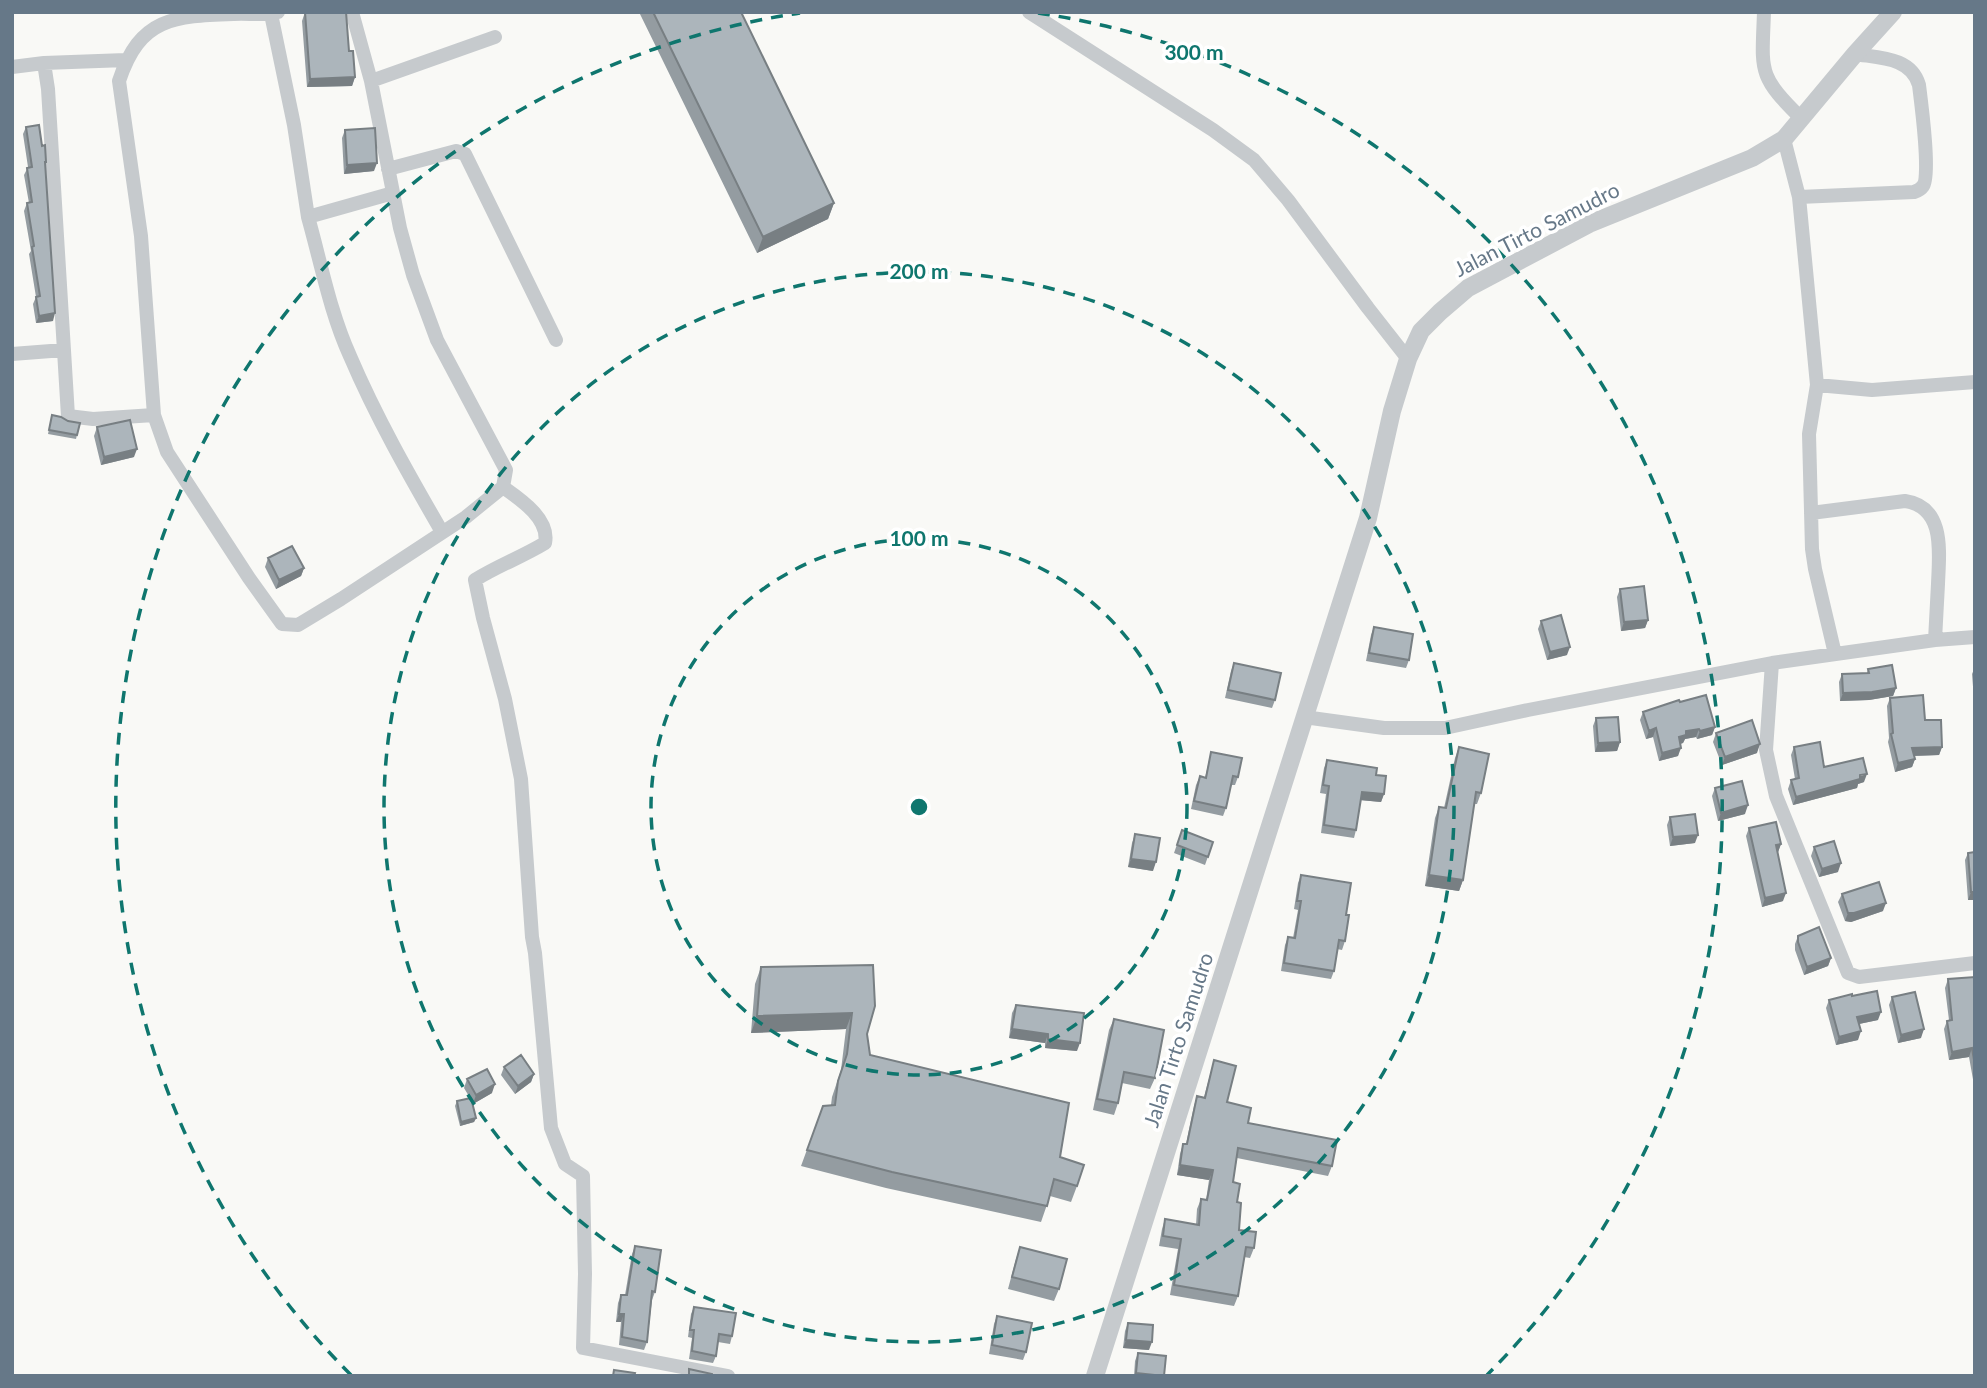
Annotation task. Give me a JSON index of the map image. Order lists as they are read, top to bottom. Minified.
{"streets":{"street":["Jalan Tirto Samudro"]},"rings":["300 m","200 m","100 m"]}
